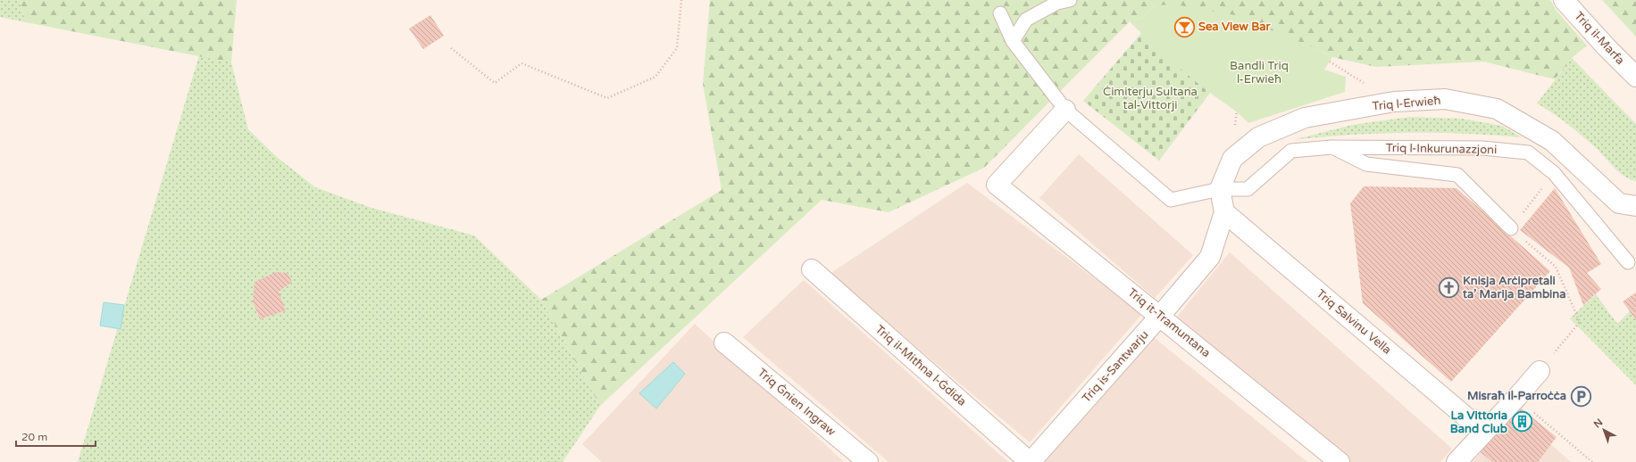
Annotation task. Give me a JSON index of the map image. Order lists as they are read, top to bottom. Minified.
{"streets":{"street":["Triq il-Marfa","Triq l-Erwieħ","Triq Salvinu Vella","Triq it-Tramuntana","Triq il-Mitħna l-Ġdida","Triq is-Santwarju","Triq Ġnien Ingraw"],"lane":["Triq l-Inkurunazzjoni"]},"crossings":[["Triq l-Erwieħ","Triq l-Inkurunazzjoni"],["Triq l-Inkurunazzjoni","Triq it-Tramuntana"],["Triq Salvinu Vella","Triq is-Santwarju"],["Triq it-Tramuntana","Triq is-Santwarju"],["Triq il-Mitħna l-Ġdida","Triq is-Santwarju"]],"parks":["Bandli Triq l-Erwieħ","Ċimiterju Sultana tal-Vittorji"],"places":{"bar":["Sea View Bar"],"church":["Knisja Arċipretali ta’ Marija Bambina"],"parking":["Misraħ il-Parroċċa"],"building":["La Vittoria Band Club"]},"scale_bar":"20 m","north":"top left"}
